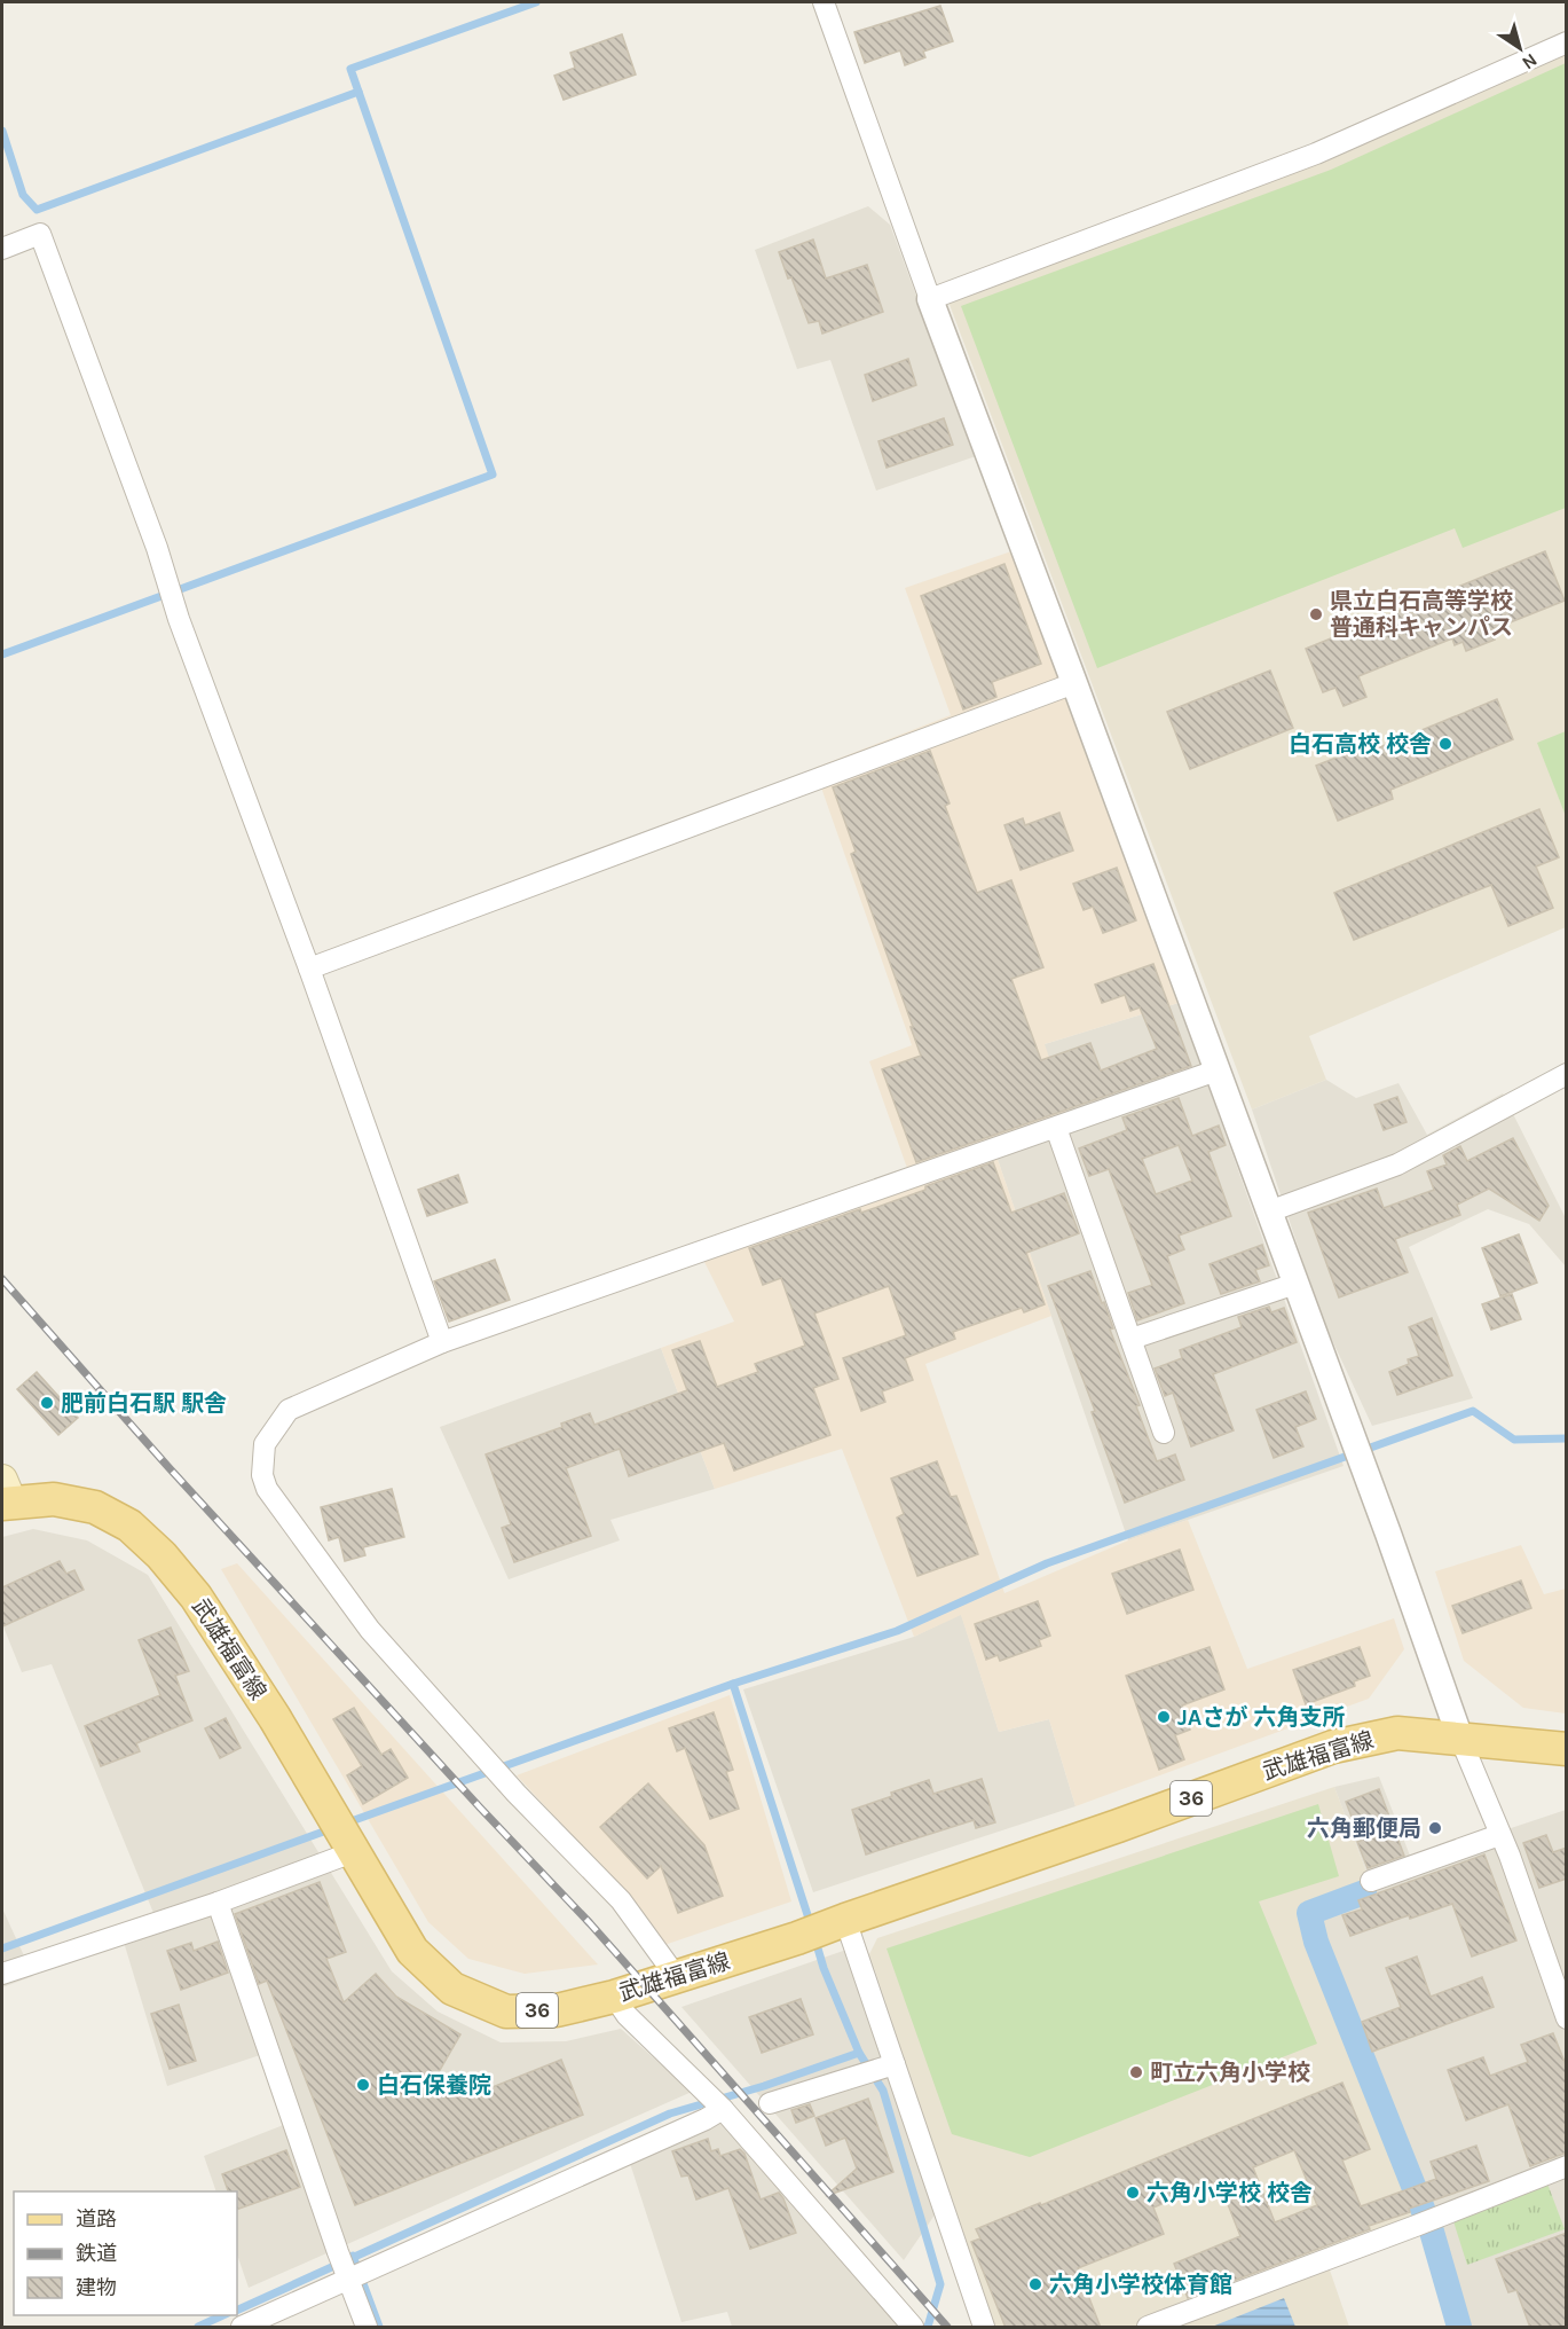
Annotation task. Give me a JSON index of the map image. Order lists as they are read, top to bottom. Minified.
{"streets":{"main road":["武雄福富線","36"]},"places":["県立白石高等学校 普通科キャンパス","白石高校 校舎","肥前白石駅 駅舎","JAさが 六角支所","六角郵便局","町立六角小学校","白石保養院","六角小学校 校舎","六角小学校体育館"],"legend":["道路","鉄道","建物"],"north":"bottom right"}
